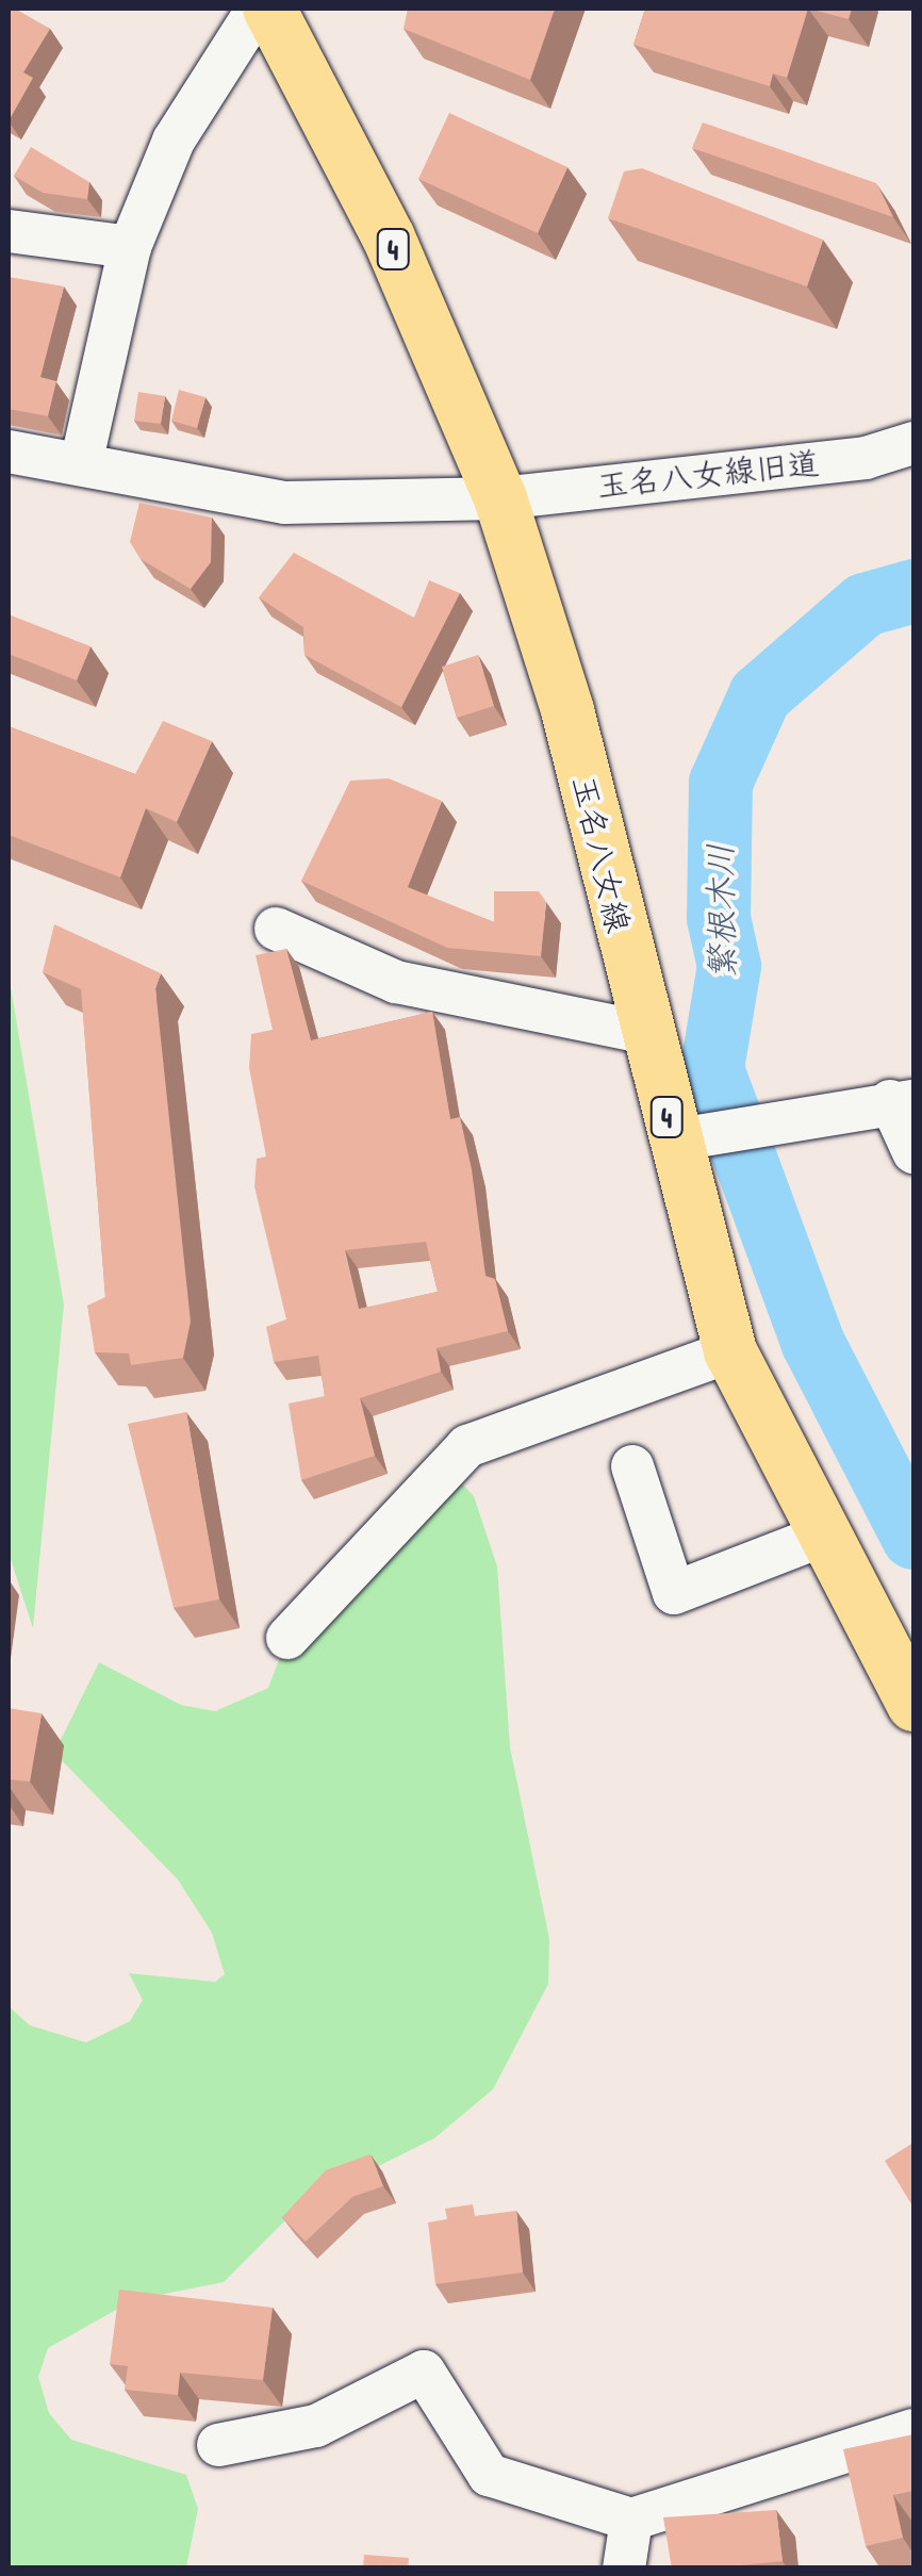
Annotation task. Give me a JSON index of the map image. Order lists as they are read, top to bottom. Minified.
{"streets":{"main road":["4","玉名八女線"],"street":["玉名八女線旧道"]},"crossings":[["玉名八女線旧道","玉名八女線"]],"water":["繁根木川"]}
